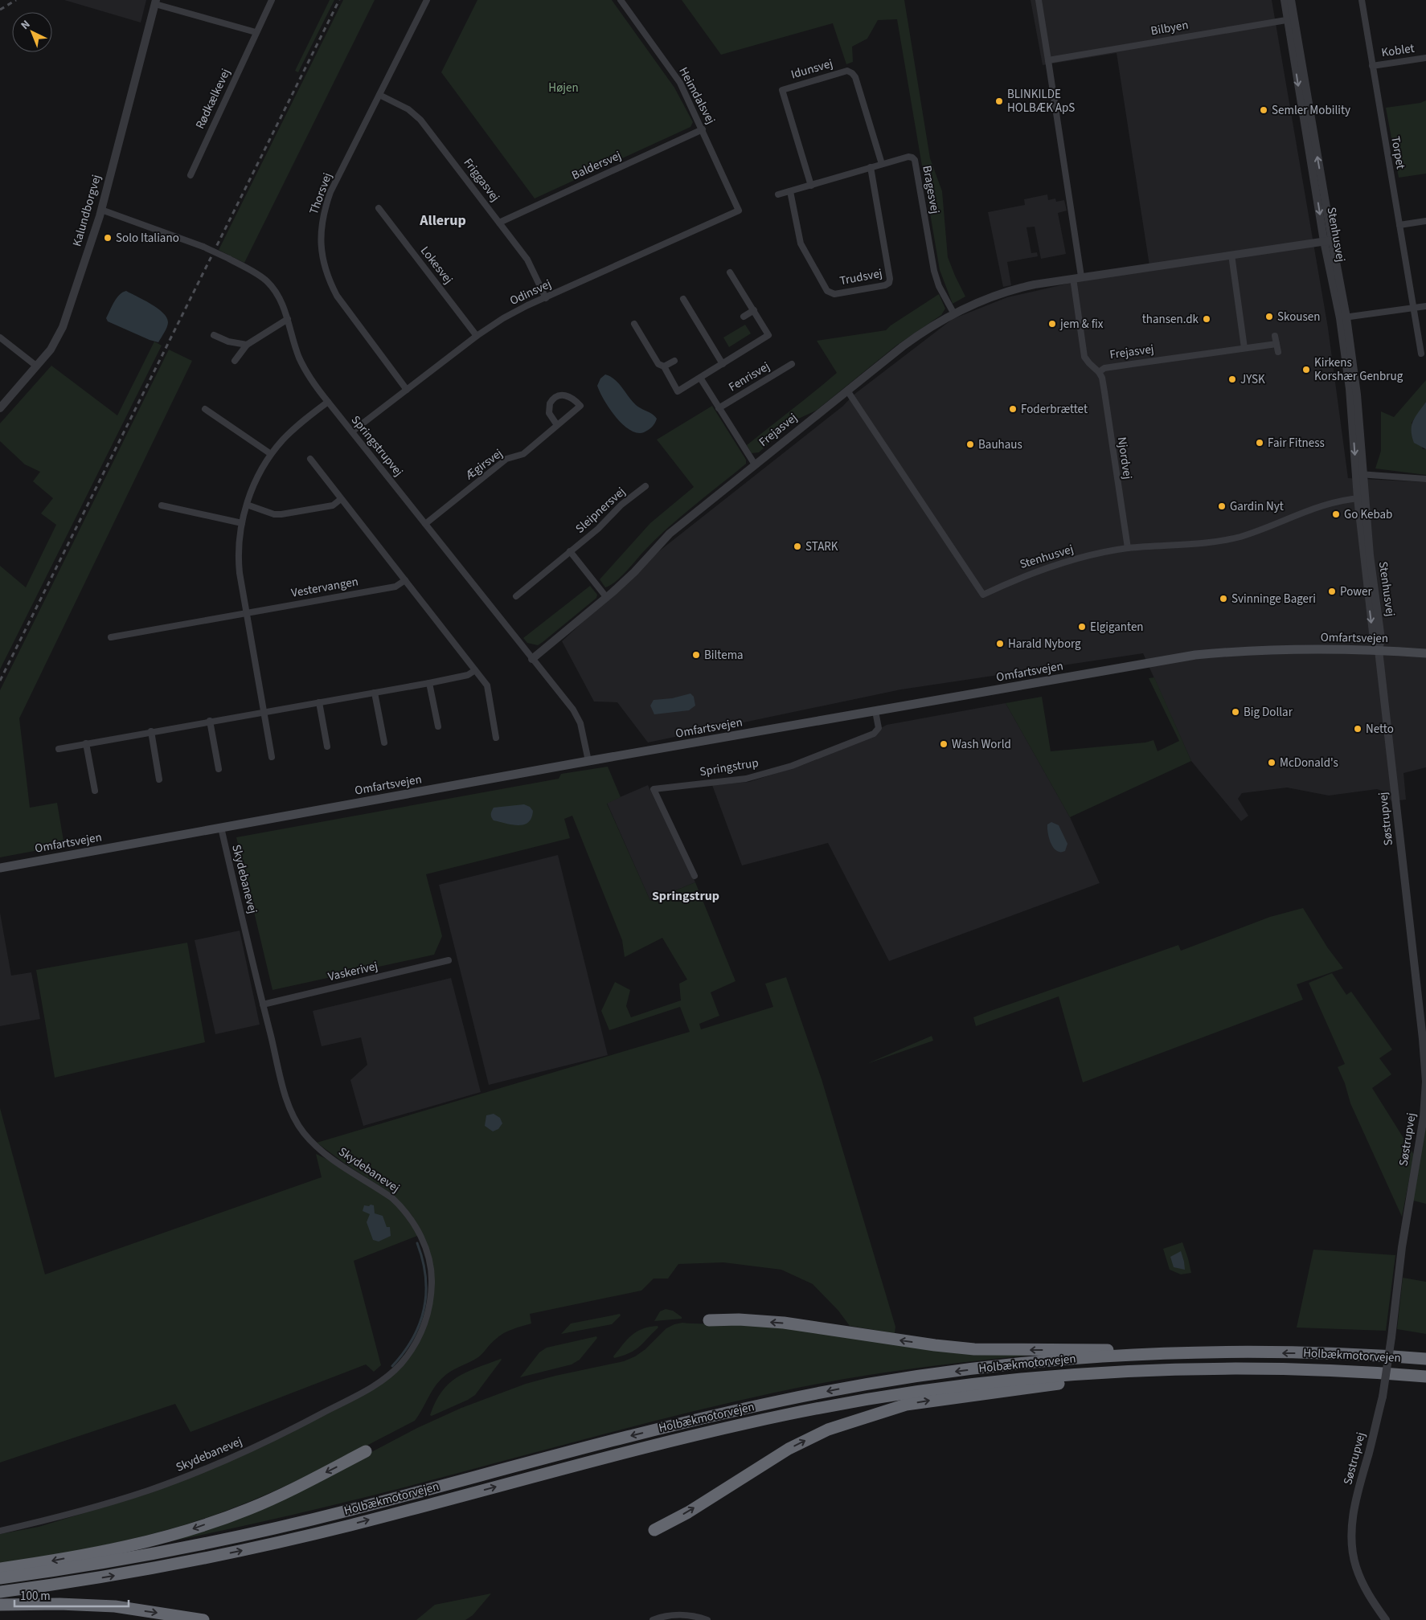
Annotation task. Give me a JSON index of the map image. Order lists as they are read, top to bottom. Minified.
{"streets":{"highway":["Holbækmotorvejen"],"main road":["Omfartsvejen"],"street":["Bilbyen","Koblet","Idunsvej","Heimdalsvej","Rødkælkevej","Torpet","Baldersvej","Friggasvej","Bragesvej","Thorsvej","Kalundborgvej","Stenhusvej","Lokesvej","Trudsvej","Odinsvej","Frejasvej","Fenrisvej","Springstrupvej","Njordvej","Ægirsvej","Sleipnersvej","Vestervangen","Springstrup","Søstrupvej","Skydebanevej","Vaskerivej"]},"crossings":[["Bilbyen","Stenhusvej"],["Koblet","Torpet"],["Idunsvej","Bragesvej"],["Heimdalsvej","Baldersvej"],["Heimdalsvej","Odinsvej"],["Baldersvej","Friggasvej"],["Friggasvej","Thorsvej"],["Friggasvej","Odinsvej"],["Bragesvej","Trudsvej"],["Bragesvej","Frejasvej"],["Thorsvej","Odinsvej"],["Kalundborgvej","Springstrupvej"],["Stenhusvej","Frejasvej"],["Stenhusvej","Njordvej"],["Stenhusvej","Omfartsvejen"],["Stenhusvej","Søstrupvej"],["Lokesvej","Odinsvej"],["Odinsvej","Springstrupvej"],["Frejasvej","Springstrupvej"],["Frejasvej","Njordvej"],["Springstrupvej","Ægirsvej"],["Springstrupvej","Omfartsvejen"],["Omfartsvejen","Springstrup"],["Omfartsvejen","Søstrupvej"],["Omfartsvejen","Skydebanevej"],["Skydebanevej","Vaskerivej"]],"districts":["Allerup","Springstrup"],"parks":["Højen"],"places":["BLINKILDE HOLBÆK ApS","Semler Mobility","Solo Italiano","Skousen","thansen.dk","jem & fix","Kirkens Korshær Genbrug","JYSK","Foderbrættet","Fair Fitness","Bauhaus","Gardin Nyt","Go Kebab","STARK","Power","Svinninge Bageri","Elgiganten","Harald Nyborg","Biltema","Big Dollar","Netto","Wash World","McDonald's"],"scale_bar":"100 m","north":"top left"}
